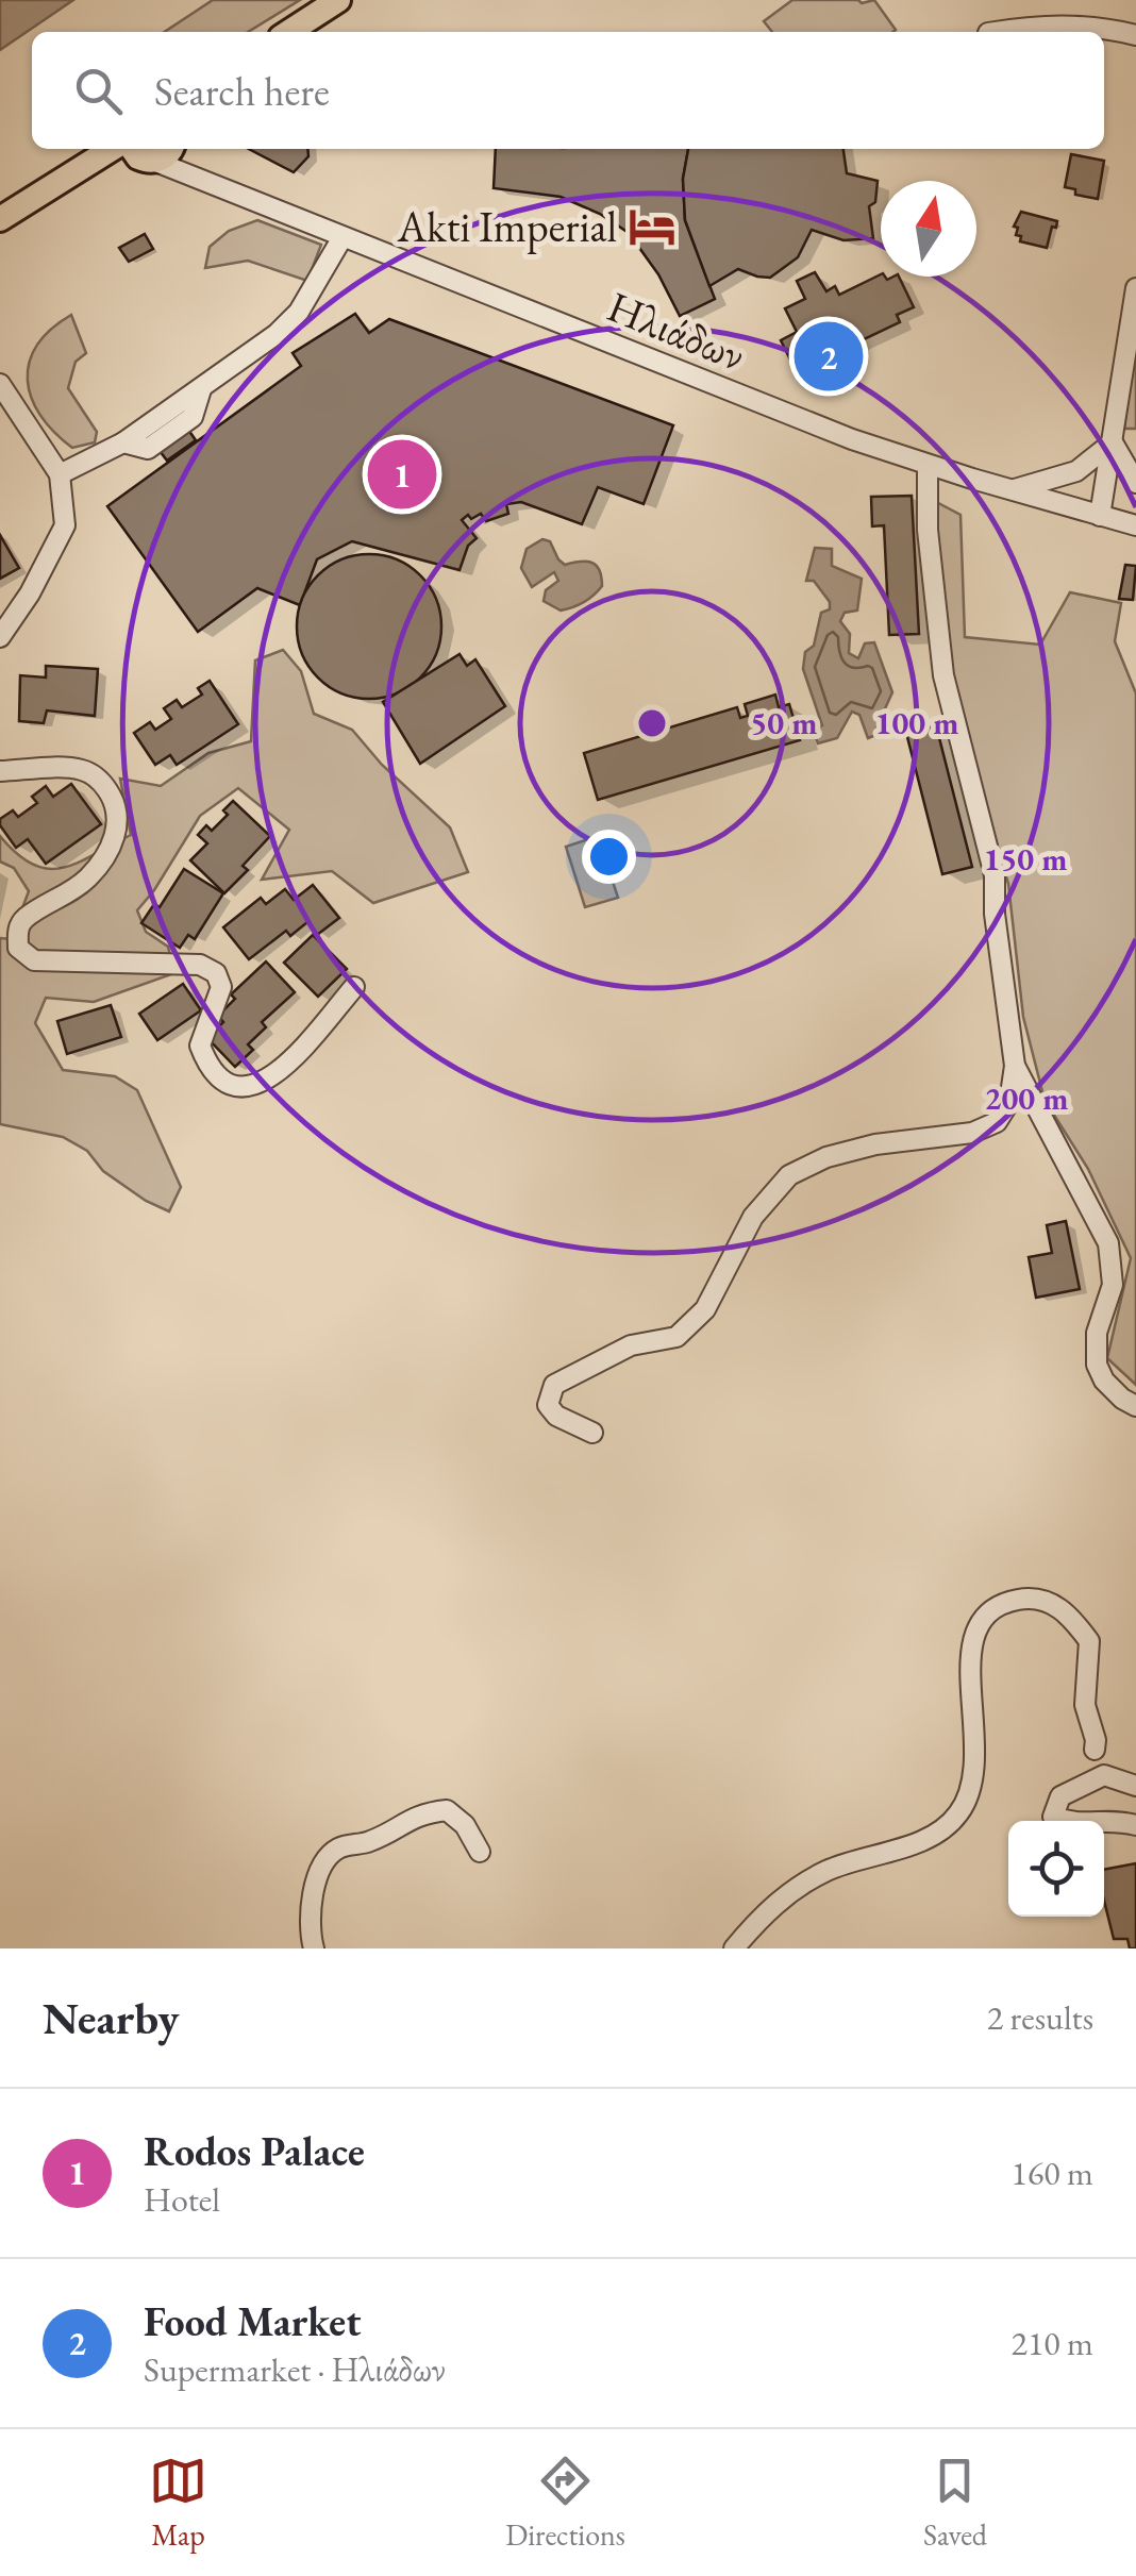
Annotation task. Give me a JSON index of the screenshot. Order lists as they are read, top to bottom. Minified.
{"streets":{"street":["Ηλιάδων"]},"places":{"hotel":["Akti Imperial"]},"north":"top","page":{"search":"Search here","pins":["2","1"],"heading":["Nearby","2 results"],"list":[{"mark":"1","name":"Rodos Palace","note":"Hotel","value":"160 m"},{"mark":"2","name":"Food Market","note":"Supermarket · Ηλιάδων","value":"210 m"}],"nav":["Map","Directions","Saved"]},"rings":["50 m","100 m","150 m","200 m"]}
